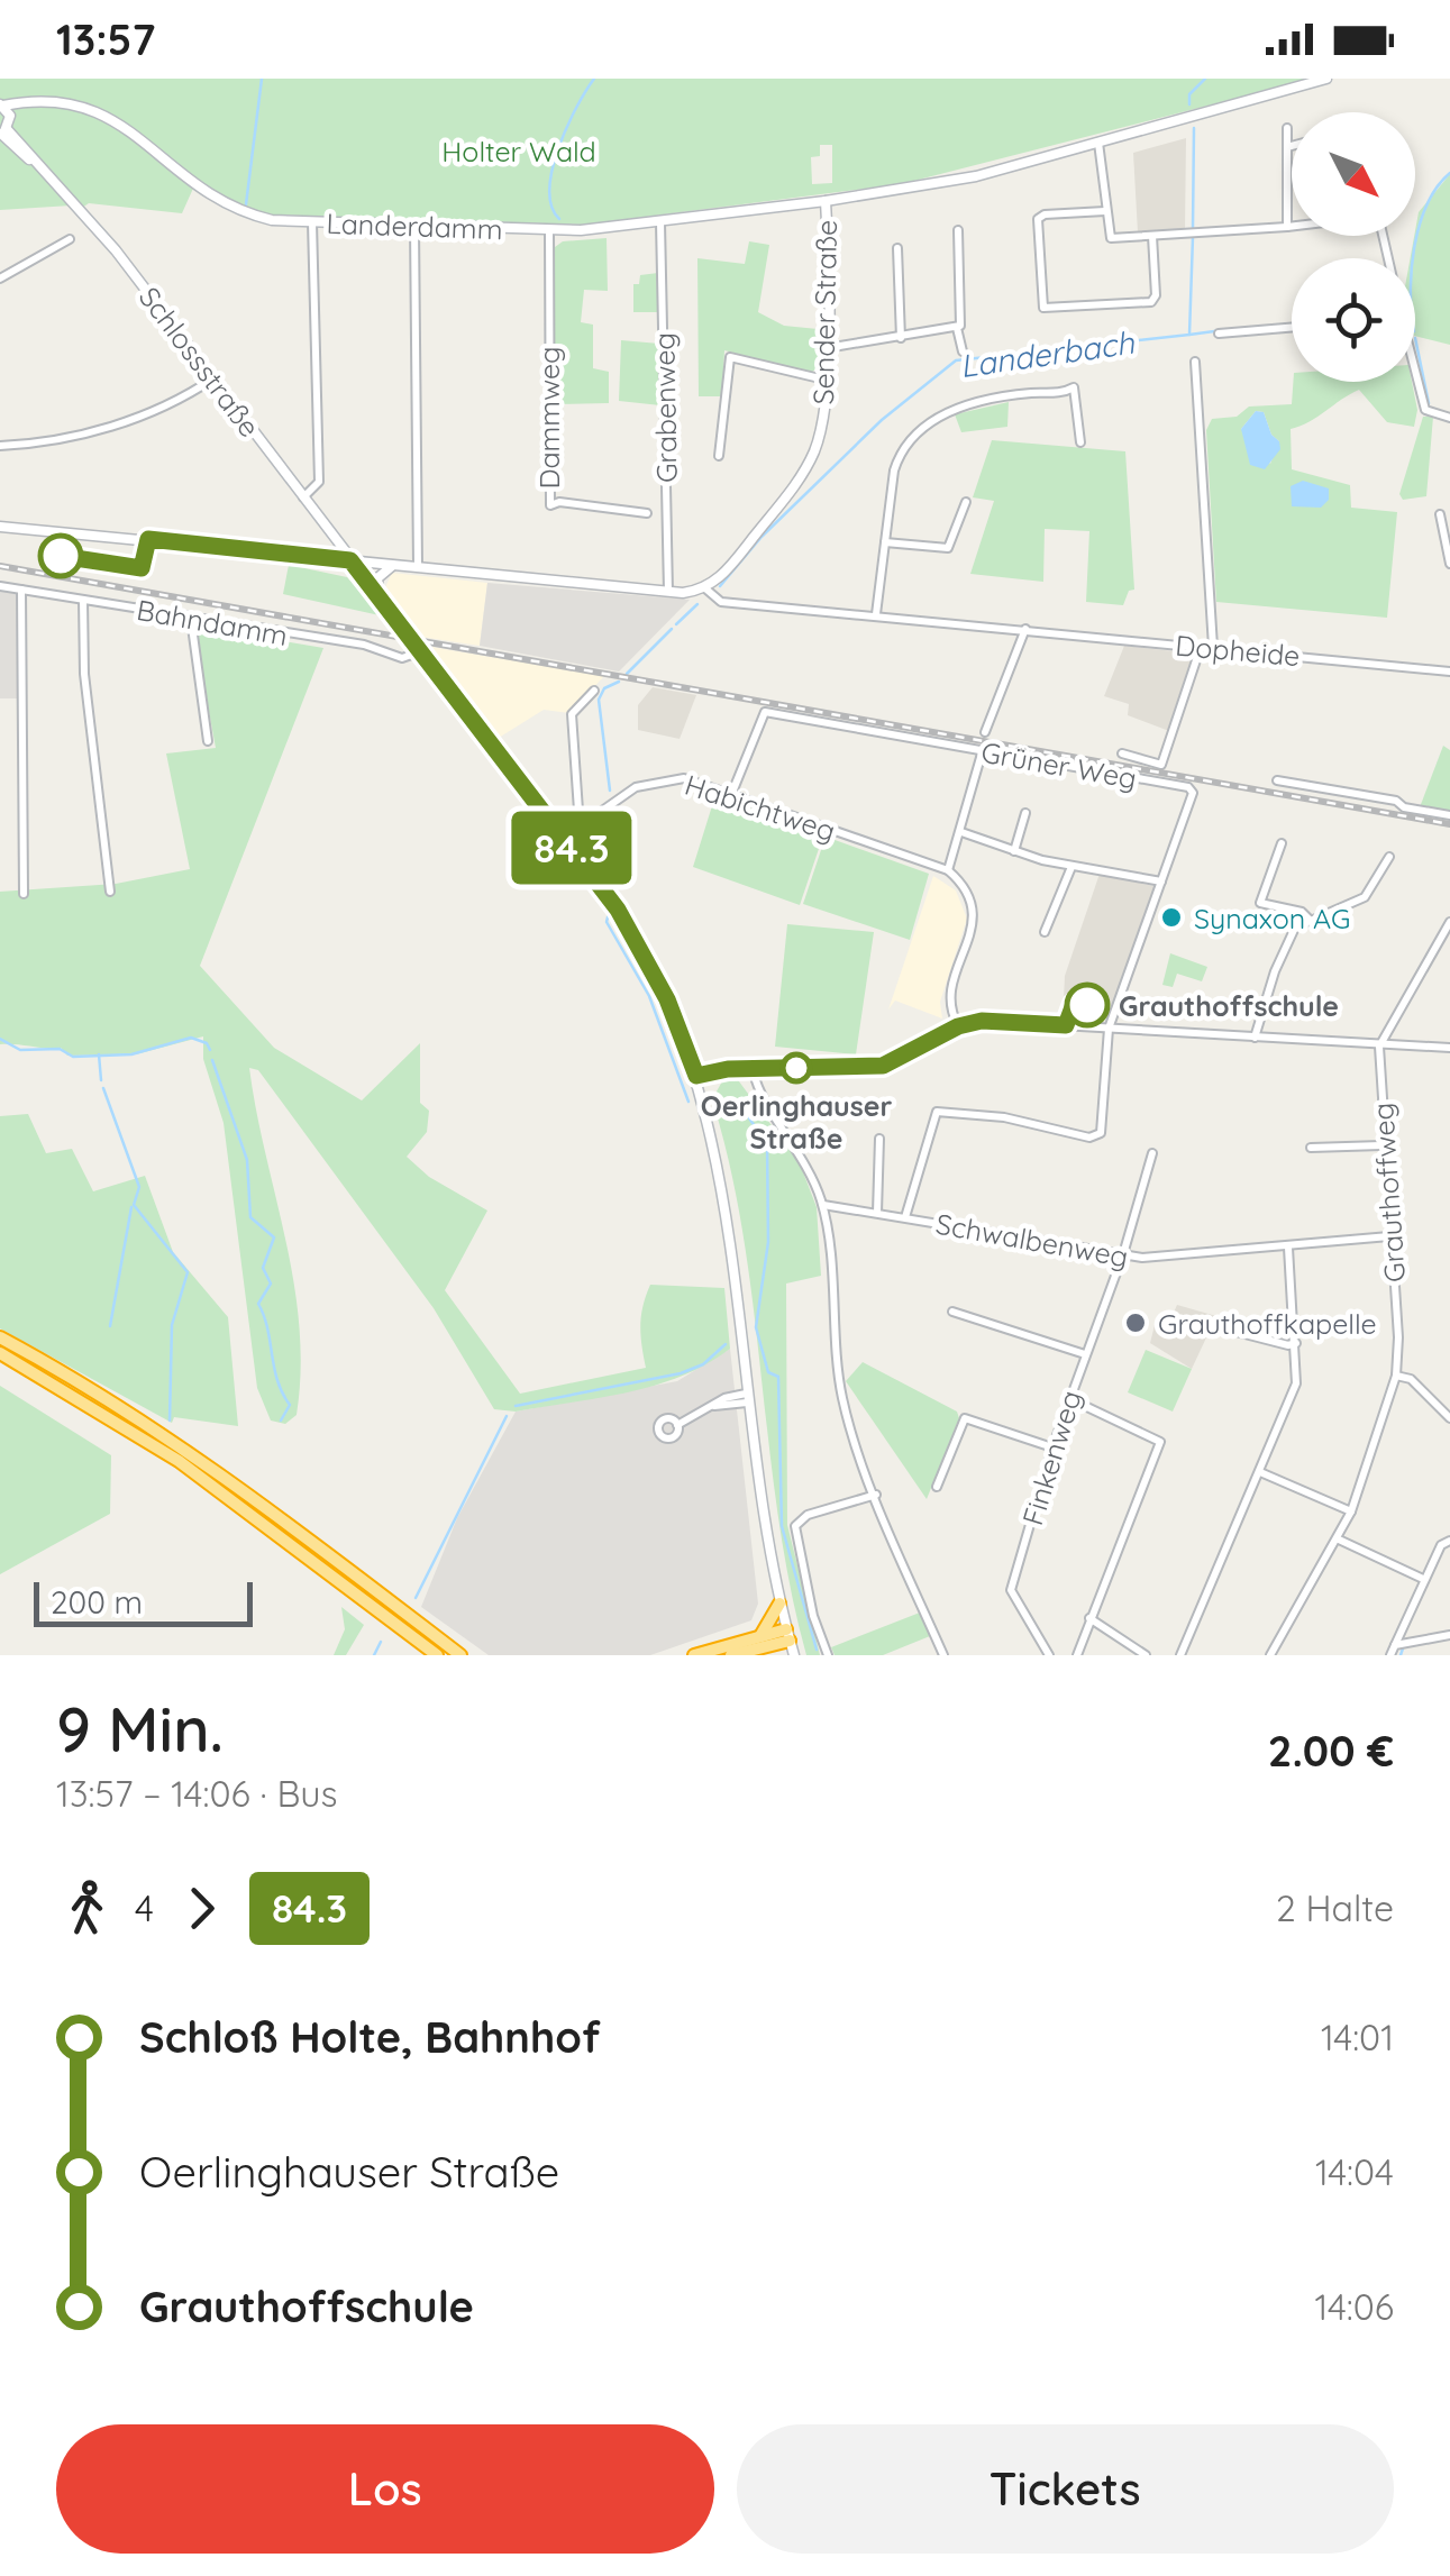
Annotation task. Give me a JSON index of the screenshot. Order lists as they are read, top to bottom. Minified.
{"streets":{"main road":["Landerdamm","Sender Straße","Schlossstraße"],"street":["Grabenweg","Dammweg","Bahndamm","Dopheide","Grüner Weg","Habichtweg","Grauthoffweg","Schwalbenweg","Finkenweg"]},"crossings":[["Landerdamm","Sender Straße"],["Landerdamm","Grabenweg"],["Landerdamm","Dammweg"],["Sender Straße","Dopheide"],["Grüner Weg","Habichtweg"],["Grüner Weg","Schwalbenweg"],["Grauthoffweg","Schwalbenweg"],["Schwalbenweg","Finkenweg"]],"water":["Landerbach"],"parks":["Holter Wald"],"places":["Synaxon AG","Grauthoffschule","Oerlinghauser Straße","Grauthoffkapelle"],"lines":["bus line 84.3"],"scale_bar":"200 m","north":"bottom right","page":{"status":"13:57","on_map":"84.3","scale":"200 m","heading":["9 Min.","13:57 – 14:06 · Bus","2.00 €"],"legs":["4","84.3","2 Halte"],"list":[{"name":"Schloß Holte, Bahnhof","value":"14:01"},{"name":"Oerlinghauser Straße","value":"14:04"},{"name":"Grauthoffschule","value":"14:06"}],"buttons":["Los","Tickets"]}}
